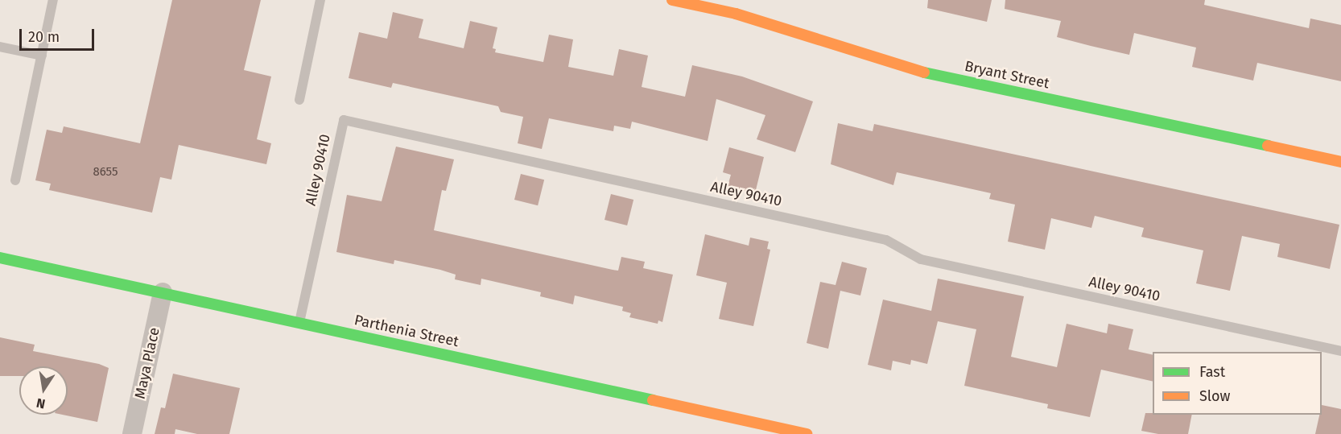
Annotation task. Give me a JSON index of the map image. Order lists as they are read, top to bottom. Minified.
{"streets":{"main road":["Bryant Street","Parthenia Street"],"street":["Maya Place"],"lane":["Alley 90410"]},"crossings":[["Alley 90410","Parthenia Street"],["Parthenia Street","Maya Place"]],"house_numbers":["8655"],"legend":["Fast","Slow"],"scale_bar":"20 m","north":"bottom"}
